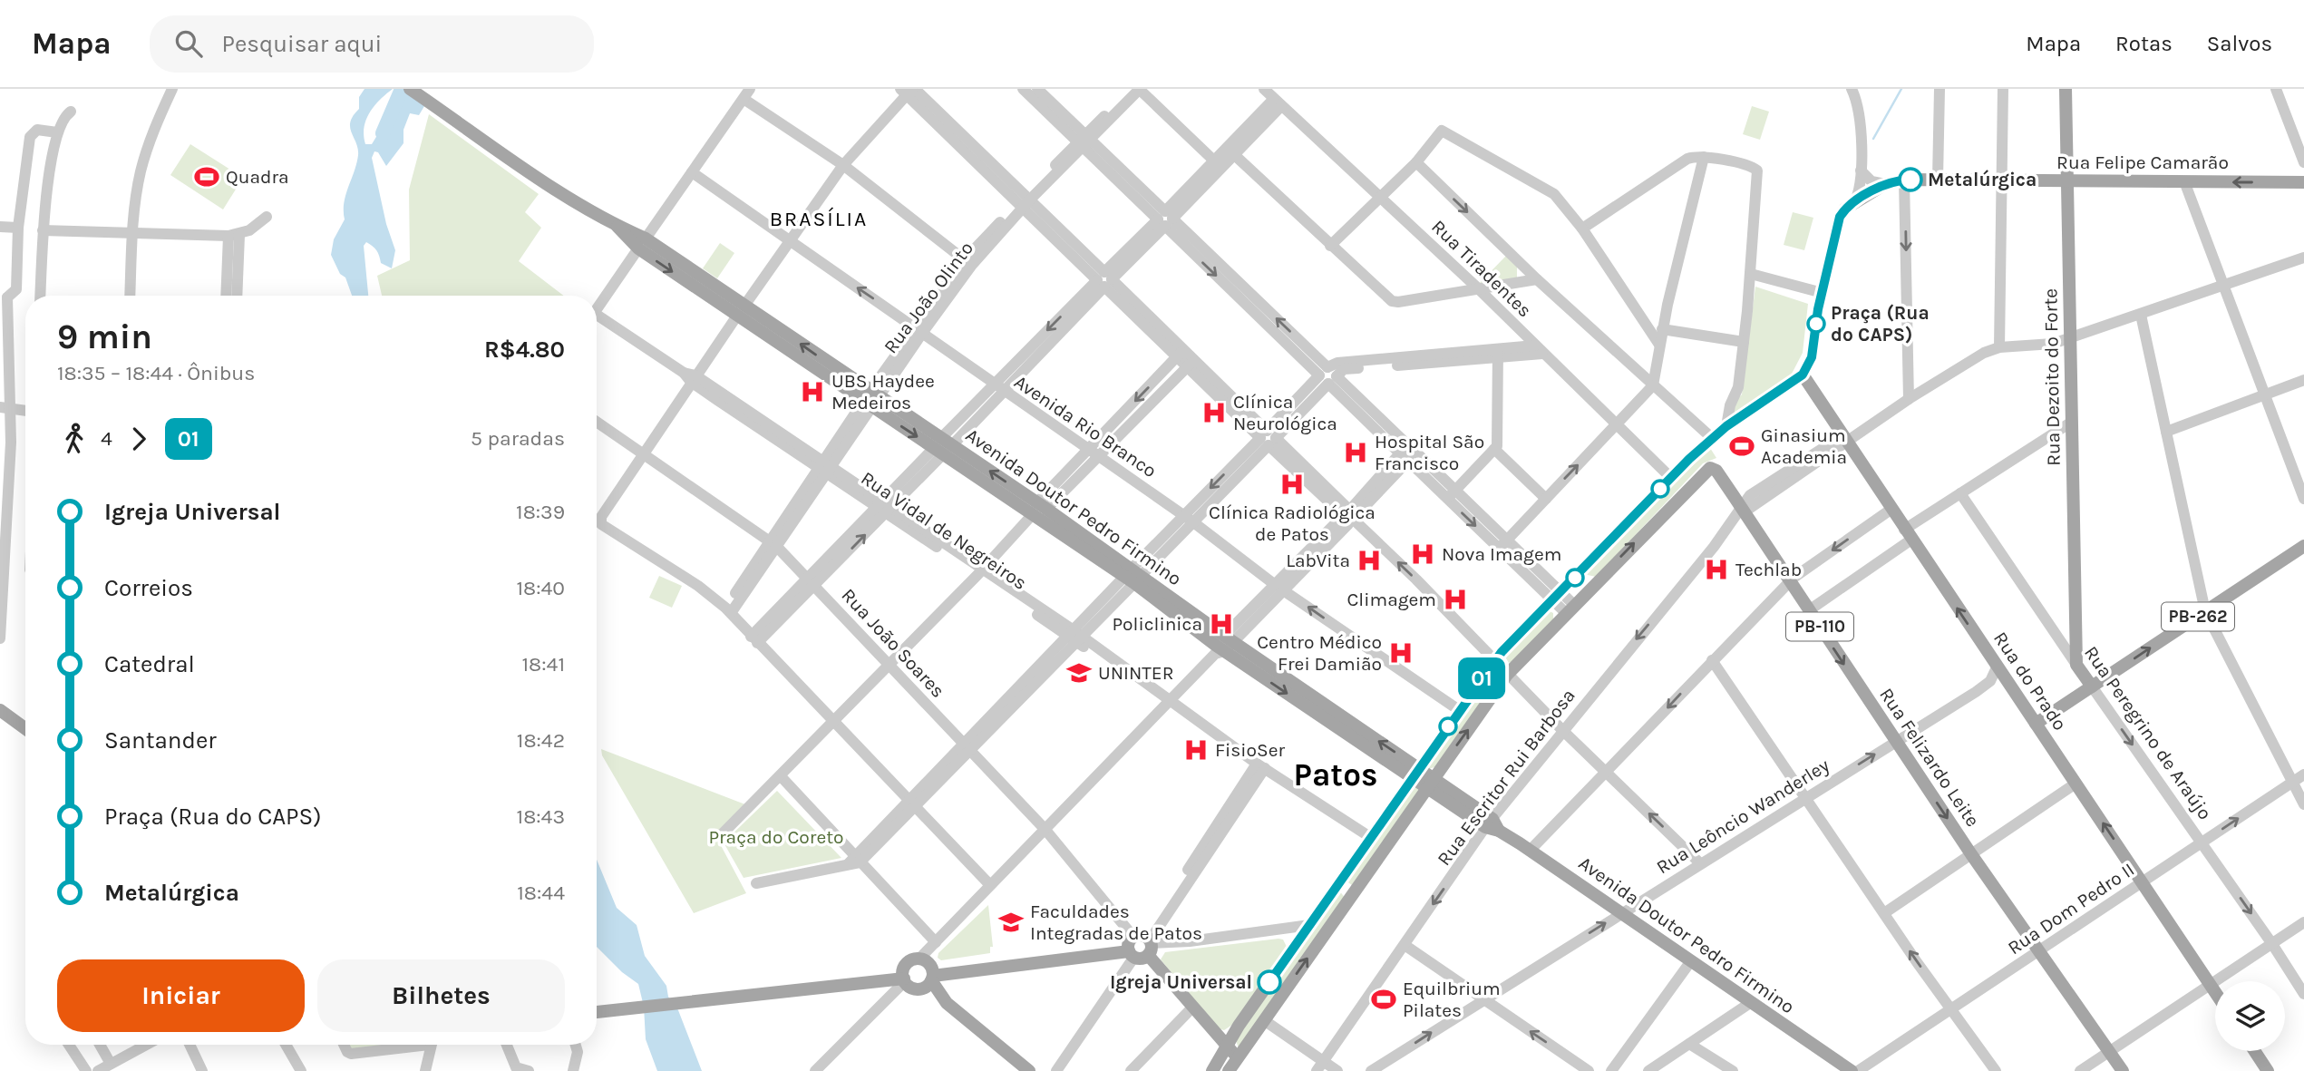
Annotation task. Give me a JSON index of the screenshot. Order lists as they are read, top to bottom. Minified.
{"streets":{"main road":["Rua Felipe Camarão","Rua Dezoito do Forte","Avenida Doutor Pedro Firmino","PB-262","PB-110","Rua do Prado","Rua Peregrino de Araújo","Rua Felizardo Leite"],"street":["Rua Tiradentes","Rua João Olinto","Avenida Rio Branco","Rua Vidal de Negreiros","Rua João Soares","Rua Escritor Rui Barbosa","Rua Leôncio Wanderley","Rua Dom Pedro II"]},"crossings":[["Rua Felipe Camarão","Rua Dezoito do Forte"],["Rua João Olinto","Avenida Rio Branco"],["Rua João Olinto","Avenida Doutor Pedro Firmino"],["Rua João Olinto","Rua Vidal de Negreiros"],["Rua João Olinto","Rua João Soares"],["Rua Dezoito do Forte","Rua Peregrino de Araújo"],["Avenida Doutor Pedro Firmino","PB-110"],["Avenida Doutor Pedro Firmino","Rua Escritor Rui Barbosa"],["Avenida Doutor Pedro Firmino","Rua Leôncio Wanderley"],["PB-262","Rua do Prado"],["PB-262","Rua Peregrino de Araújo"],["PB-110","Rua Felizardo Leite"],["Rua do Prado","Rua Escritor Rui Barbosa"],["Rua do Prado","Rua Leôncio Wanderley"],["Rua do Prado","Rua Dom Pedro II"],["Rua Peregrino de Araújo","Rua Dom Pedro II"],["Rua Felizardo Leite","Rua Escritor Rui Barbosa"],["Rua Felizardo Leite","Rua Leôncio Wanderley"],["Rua Felizardo Leite","Rua Dom Pedro II"]],"one_way":["Rua do Prado","Rua Peregrino de Araújo","Rua Leôncio Wanderley"],"districts":["BRASÍLIA","Patos"],"parks":["Praça do Coreto"],"places":{"sports":["Quadra","Ginasium Academia","Equilbrium Pilates"],"other":["Metalúrgica","Praça (Rua do CAPS)","Igreja Universal"],"hospital":["UBS Haydee Medeiros","Clínica Neurológica","Hospital São Francisco","Clínica Radiológica de Patos","Nova Imagem","LabVita","Techlab","Climagem","Policlinica","Centro Médico Frei Damião","FisioSer"],"school or university":["UNINTER","Faculdades Integradas de Patos"]},"lines":["bus line 01"],"page":{"header":"Mapa","search":"Pesquisar aqui","nav":["Mapa","Rotas","Salvos"],"on_map":"01","heading":["9 min","18:35 – 18:44 · Ônibus","R$4.80"],"legs":["4","01","5 paradas"],"list":[{"name":"Igreja Universal","value":"18:39"},{"name":"Correios","value":"18:40"},{"name":"Catedral","value":"18:41"},{"name":"Santander","value":"18:42"},{"name":"Praça (Rua do CAPS)","value":"18:43"},{"name":"Metalúrgica","value":"18:44"}],"buttons":["Iniciar","Bilhetes"]}}
